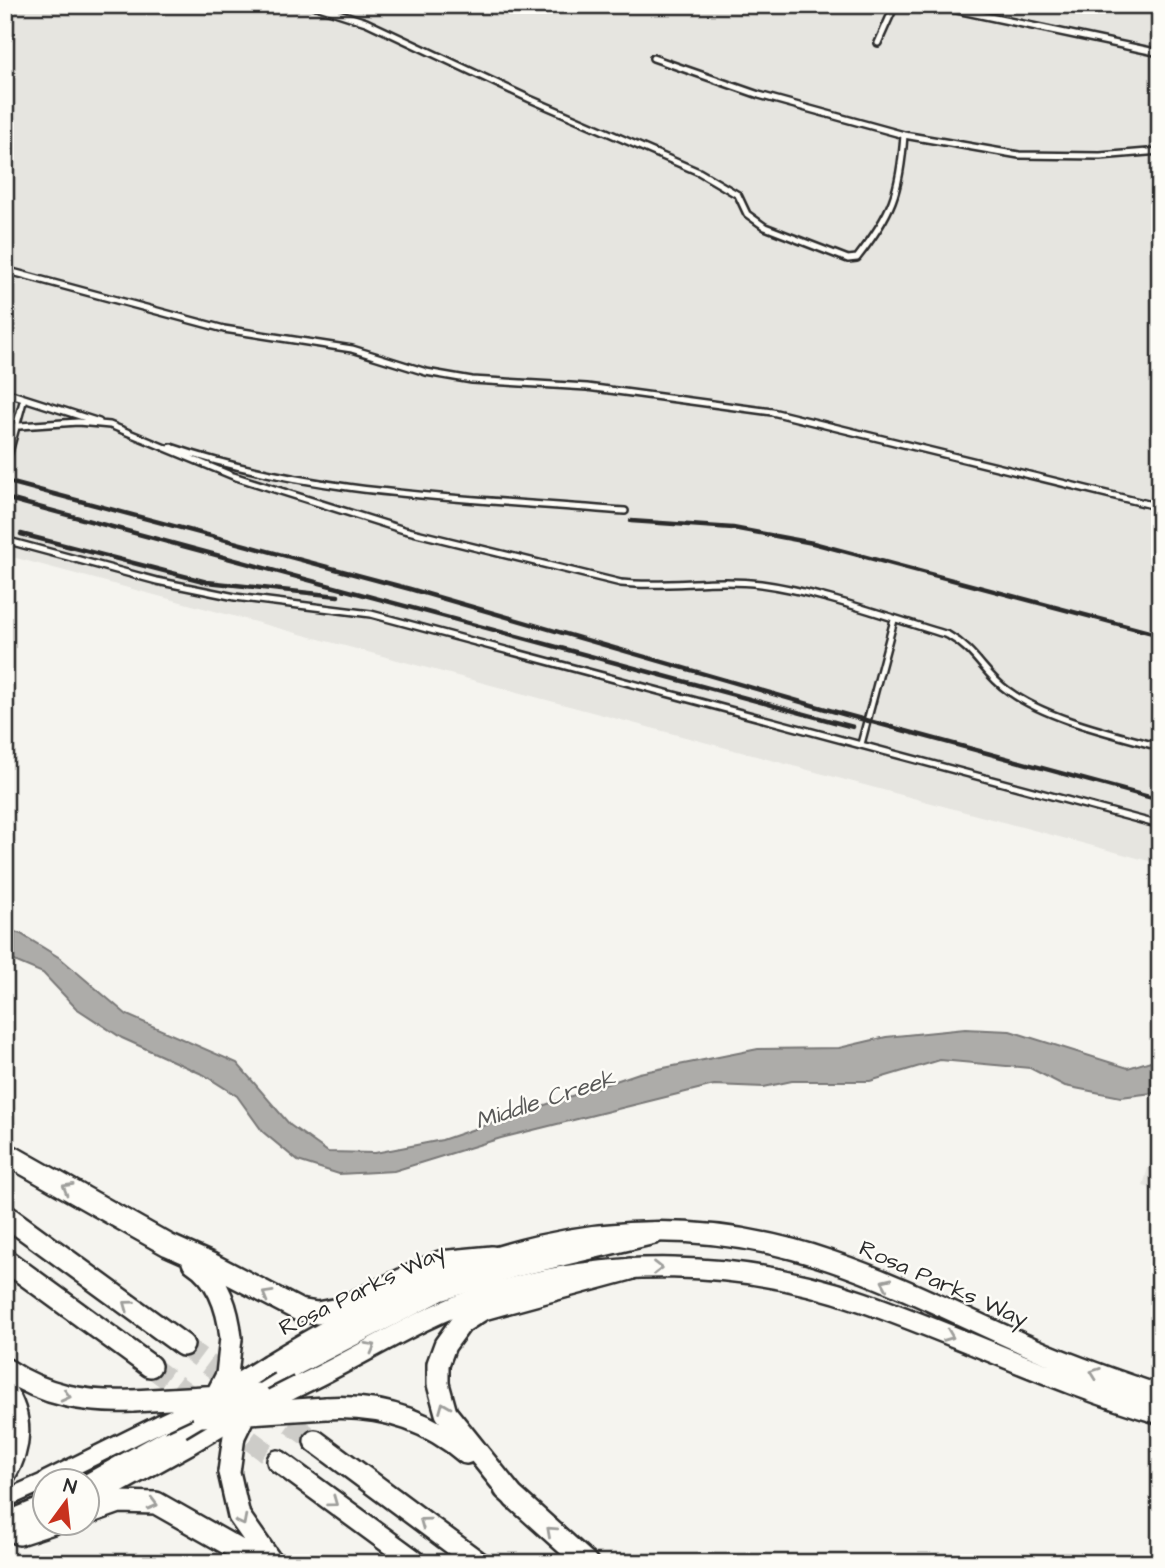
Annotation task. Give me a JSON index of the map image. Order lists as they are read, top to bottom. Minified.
{"streets":{"highway":["Rosa Parks Way"]},"water":["Middle Creek"],"north":"top"}
